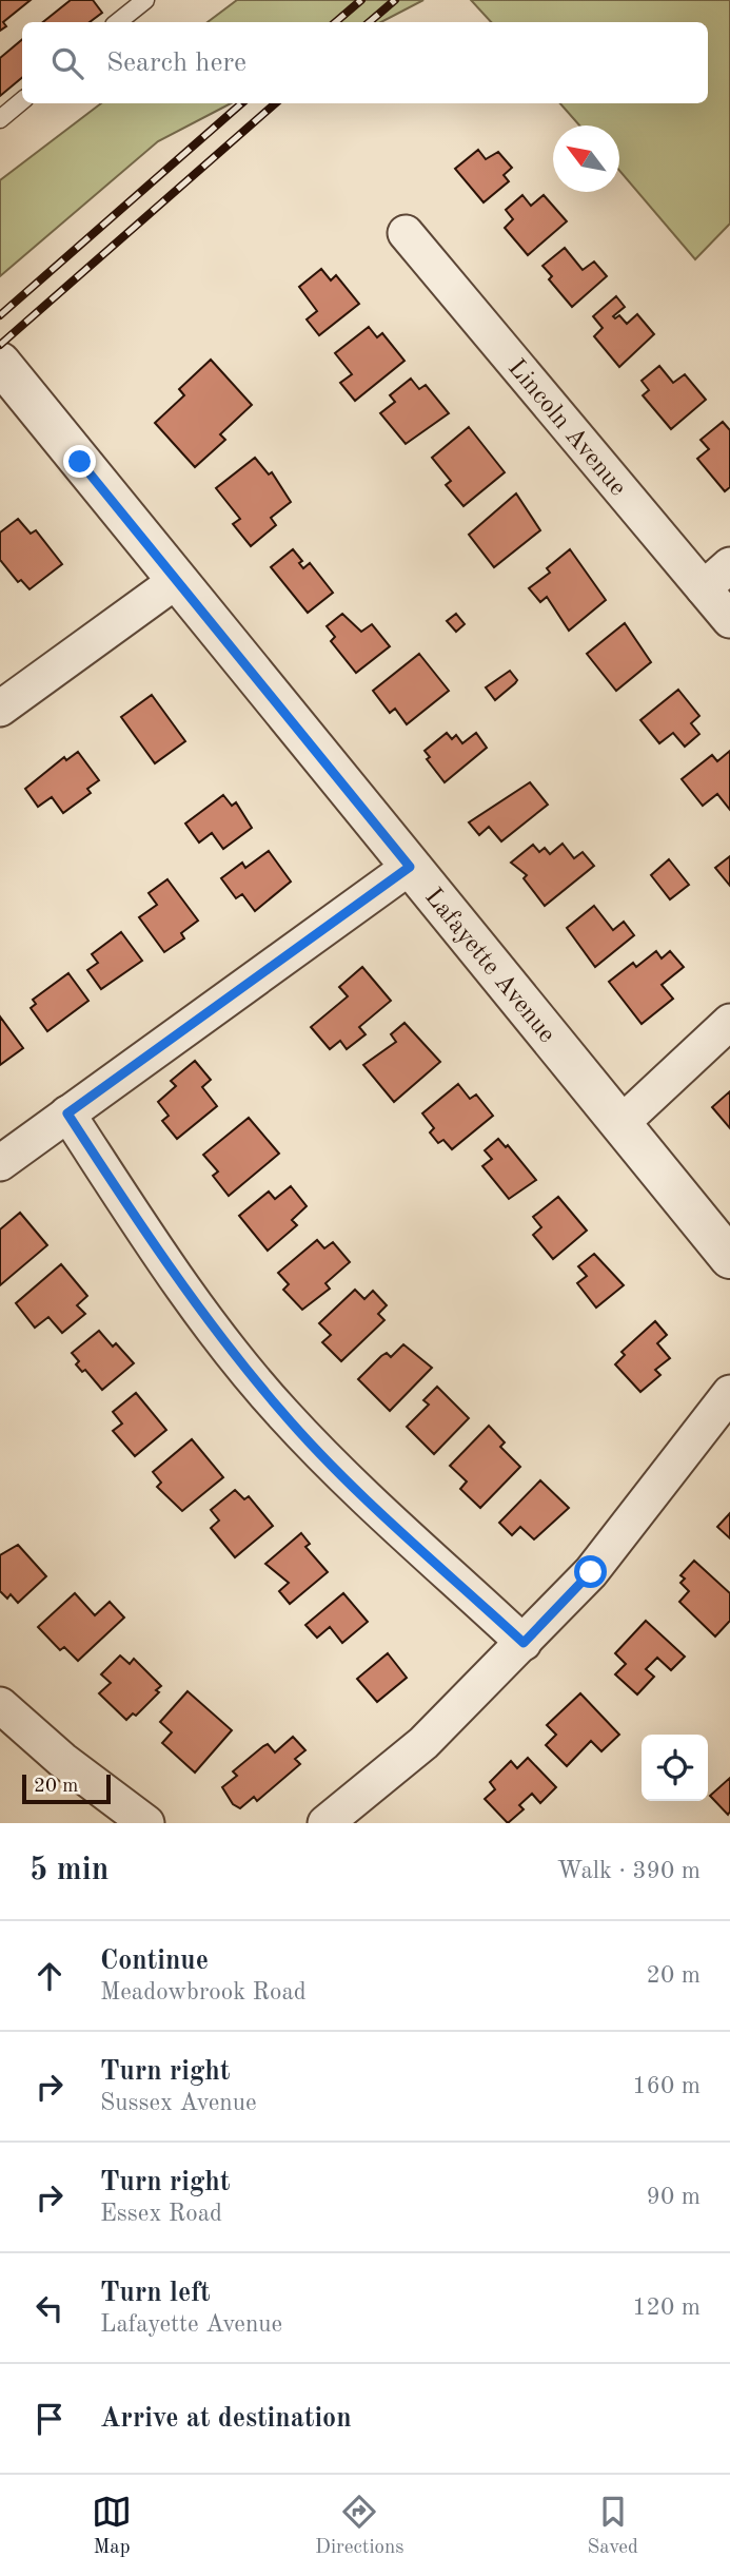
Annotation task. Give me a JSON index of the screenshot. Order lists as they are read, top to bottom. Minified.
{"streets":{"street":["Lincoln Avenue","Lafayette Avenue"]},"scale_bar":"20 m","north":"top left","page":{"search":"Search here","scale":"20 m","heading":["5 min","Walk · 390 m"],"list":[["Continue","Meadowbrook Road","20 m"],["Turn right","Sussex Avenue","160 m"],["Turn right","Essex Road","90 m"],["Turn left","Lafayette Avenue","120 m"],"Arrive at destination"],"nav":["Map","Directions","Saved"]}}
